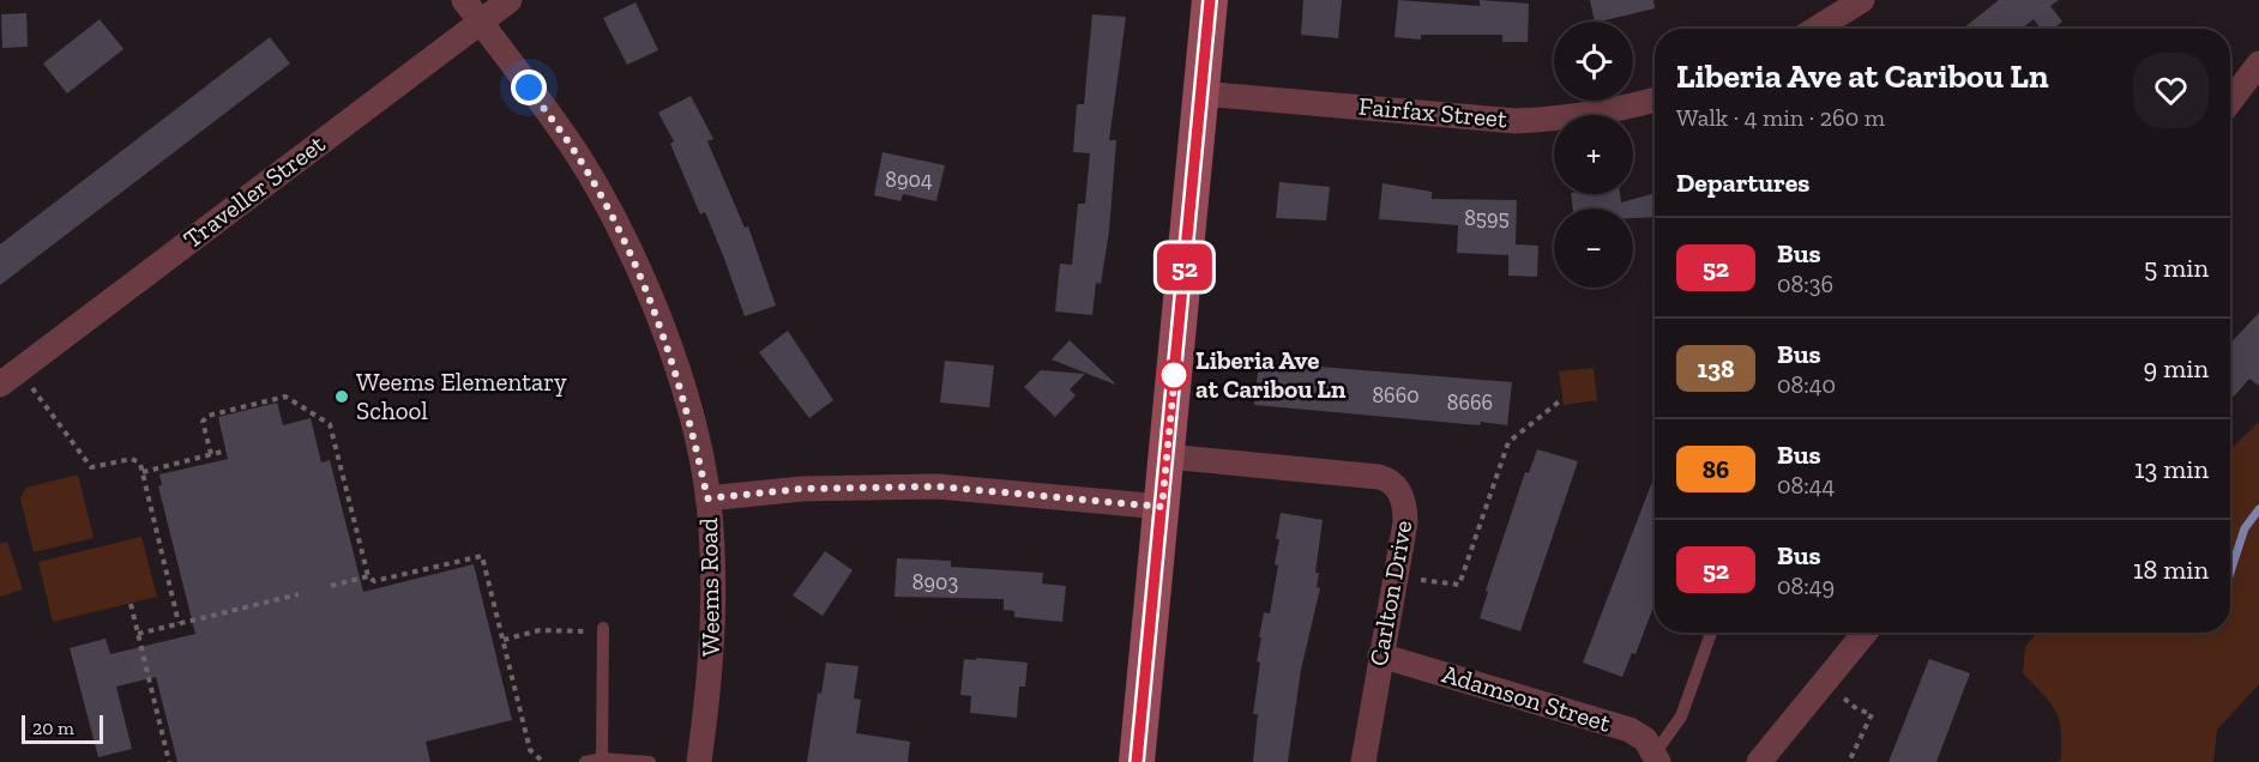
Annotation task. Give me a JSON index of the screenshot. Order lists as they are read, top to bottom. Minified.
{"streets":{"street":["Fairfax Street","Traveller Street","Weems Road","Carlton Drive","Adamson Street"]},"crossings":[["Traveller Street","Weems Road"],["Carlton Drive","Adamson Street"]],"places":["Liberia Ave at Caribou Ln","Weems Elementary School"],"lines":["bus line 52"],"house_numbers":["8904","8595","8660","8666","8903"],"scale_bar":"20 m","page":{"on_map":"52","map_buttons":["+","−"],"heading":[["Liberia Ave at Caribou Ln","Walk · 4 min · 260 m"],"Departures"],"list":[{"mark":"52","name":"Bus","note":"08:36","value":"5 min"},{"mark":"138","name":"Bus","note":"08:40","value":"9 min"},{"mark":"86","name":"Bus","note":"08:44","value":"13 min"},{"mark":"52","name":"Bus","note":"08:49","value":"18 min"}],"scale":"20 m"}}
